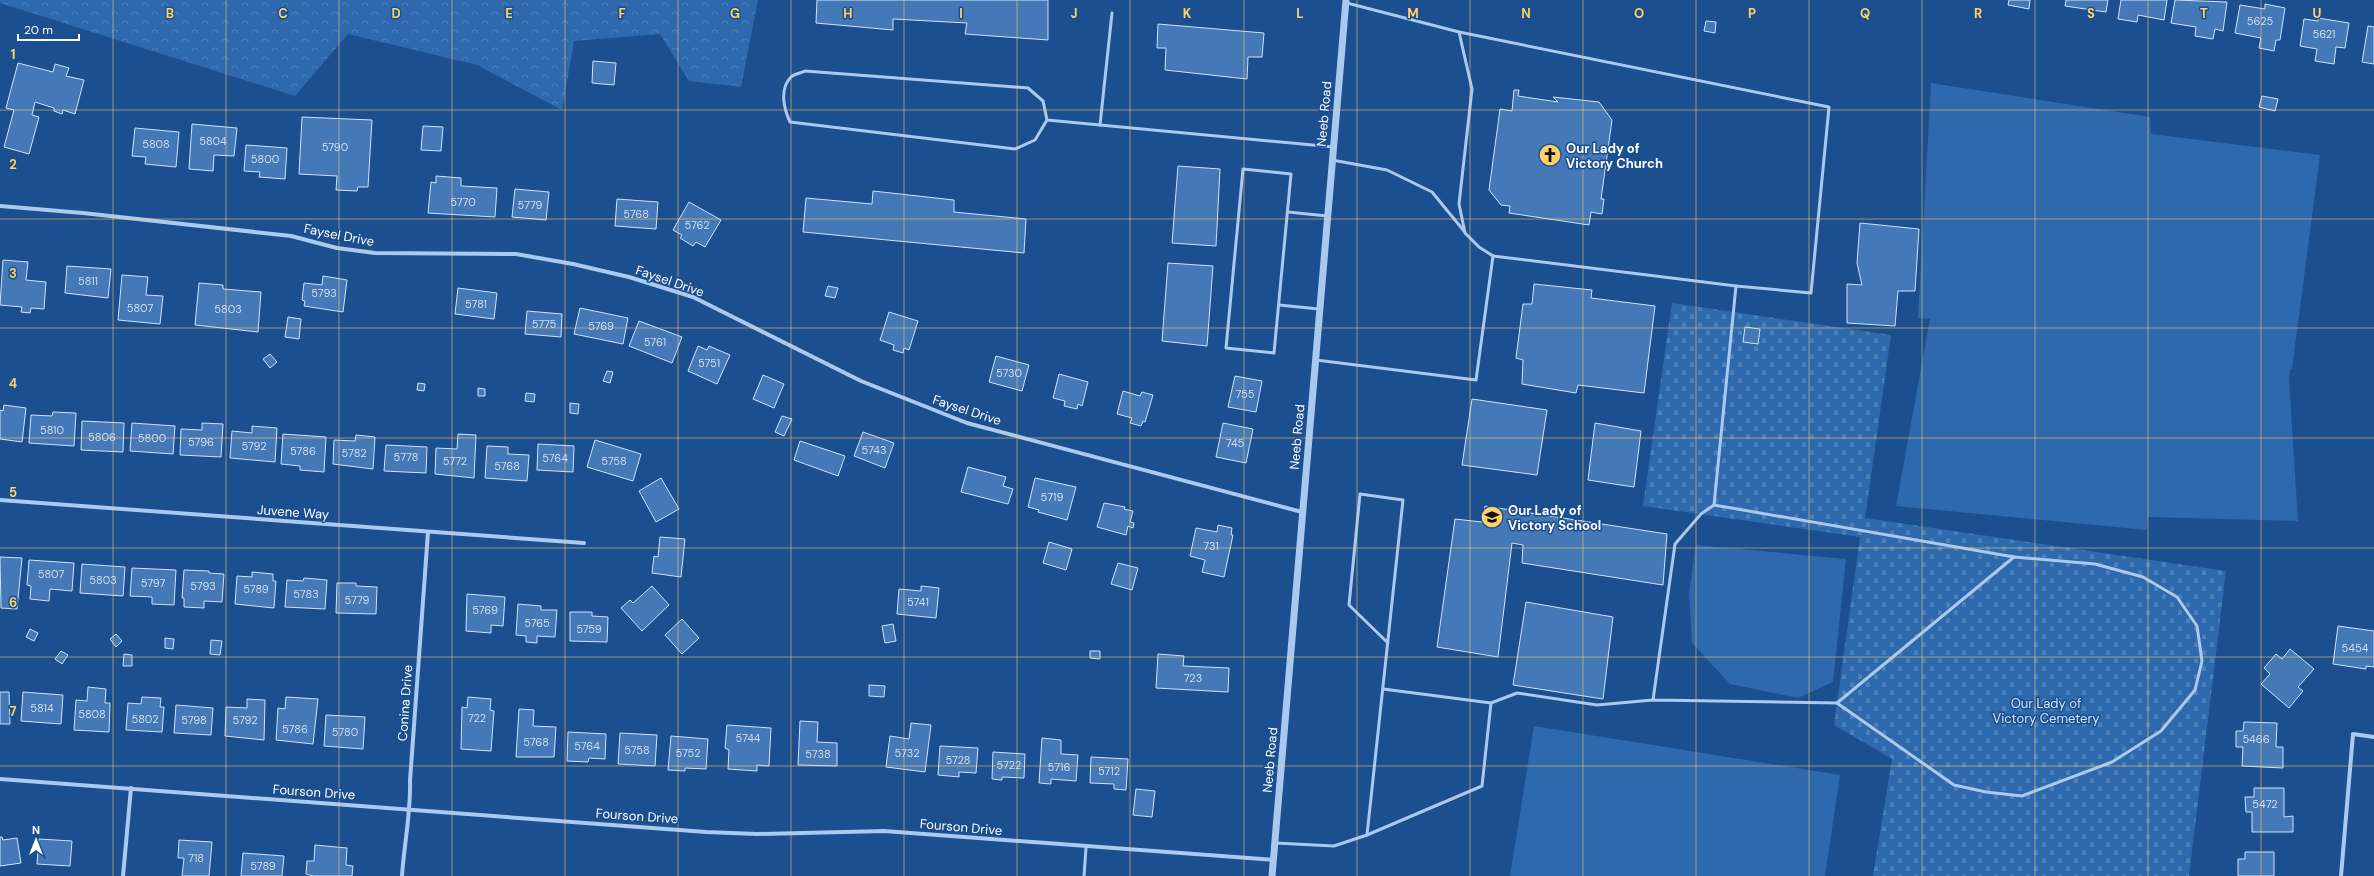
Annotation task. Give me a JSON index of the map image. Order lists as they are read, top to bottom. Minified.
{"streets":{"street":["Neeb Road","Faysel Drive","Juvene Way","Conina Drive","Fourson Drive"]},"crossings":[["Neeb Road","Faysel Drive"],["Neeb Road","Fourson Drive"],["Juvene Way","Conina Drive"],["Conina Drive","Fourson Drive"]],"parks":["Our Lady of Victory Cemetery"],"places":{"church":["Our Lady of Victory Church"],"school or university":["Our Lady of Victory School"]},"house_numbers":["5625","5621","5804","5808","5790","5800","5770","5779","5768","5762","5811","5793","5781","5807","5803","5775","5769","5761","5751","5730","755","5810","5806","5800","5796","745","5792","5743","5786","5782","5778","5764","5772","5758","5768","5719","731","5807","5803","5797","5793","5789","5783","5779","5741","5769","5765","5759","5454","723","5814","5808","722","5802","5798","5792","5786","5780","5744","5466","5768","5764","5758","5752","5732","5738","5728","5722","5716","5712","5472","718","5789"],"scale_bar":"20 m","north":"top","grid":{"columns":["B","C","D","E","F","G","H","I","J","K","L","M","N","O","P","Q","R","S","T","U"],"rows":["1","2","3","4","5","6","7"]}}
